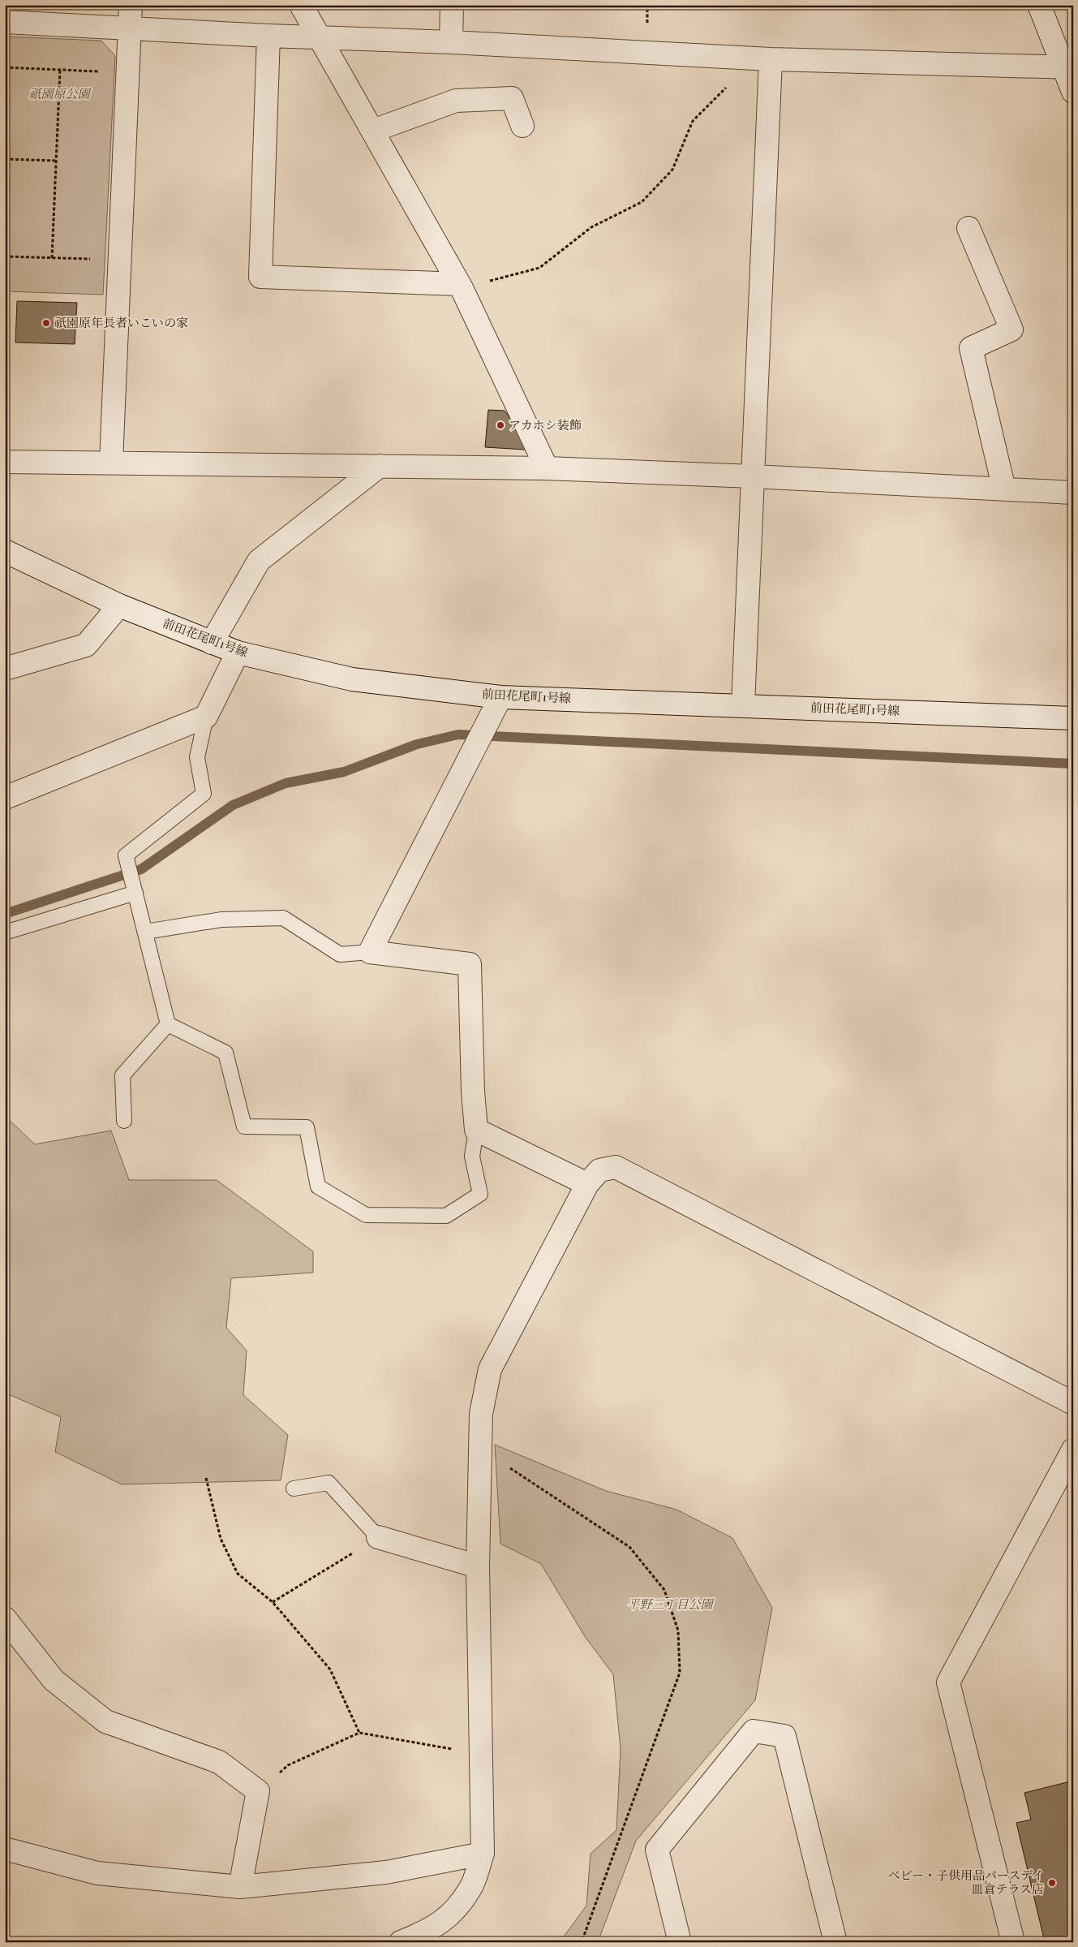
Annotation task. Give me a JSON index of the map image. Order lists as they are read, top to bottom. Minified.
{"streets":{"street":["前田花尾町1号線"]},"parks":["祇園原公園","平野三丁目公園"],"places":["祇園原年長者いこいの家","アカホシ装飾","ベビー・子供用品バースデイ 皿倉テラス店"]}
